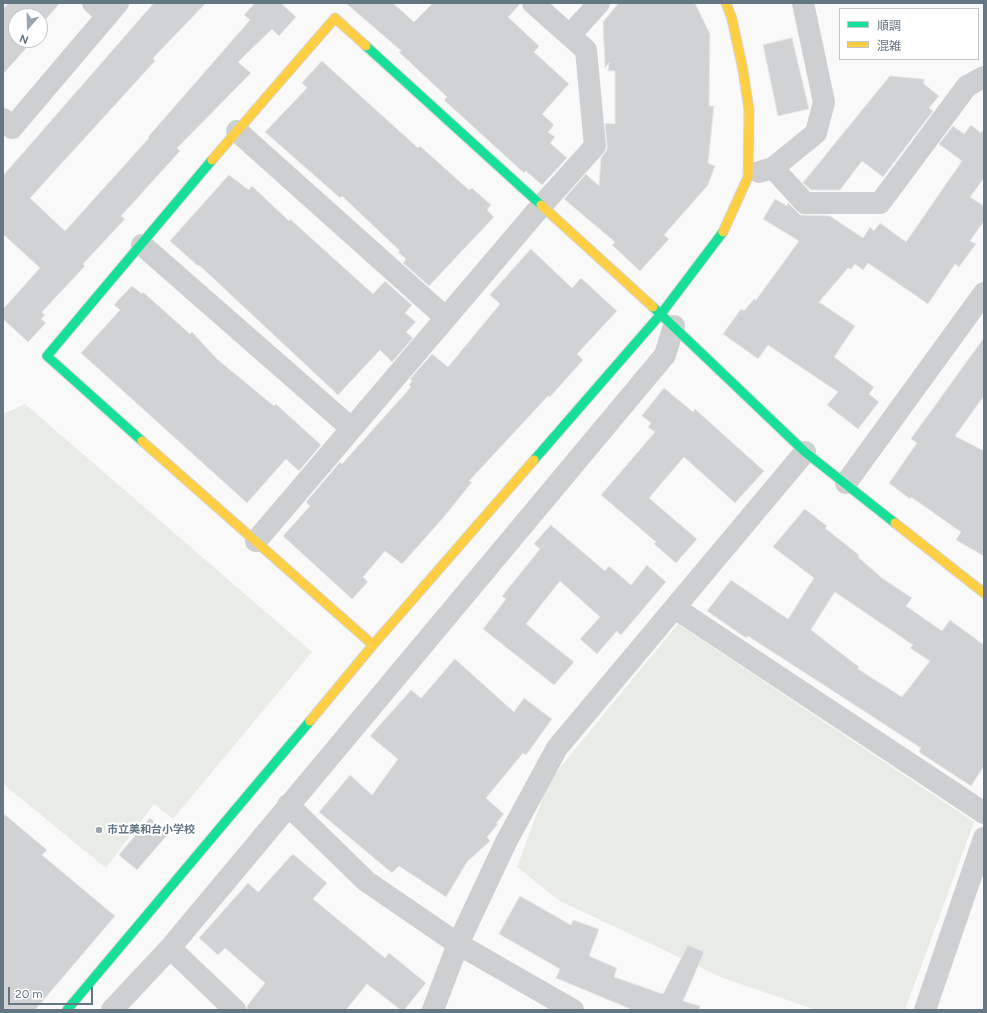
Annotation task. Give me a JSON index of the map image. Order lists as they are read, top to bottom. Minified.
{"places":["市立美和台小学校"],"legend":["順調","混雑"],"scale_bar":"20 m","north":"bottom"}
